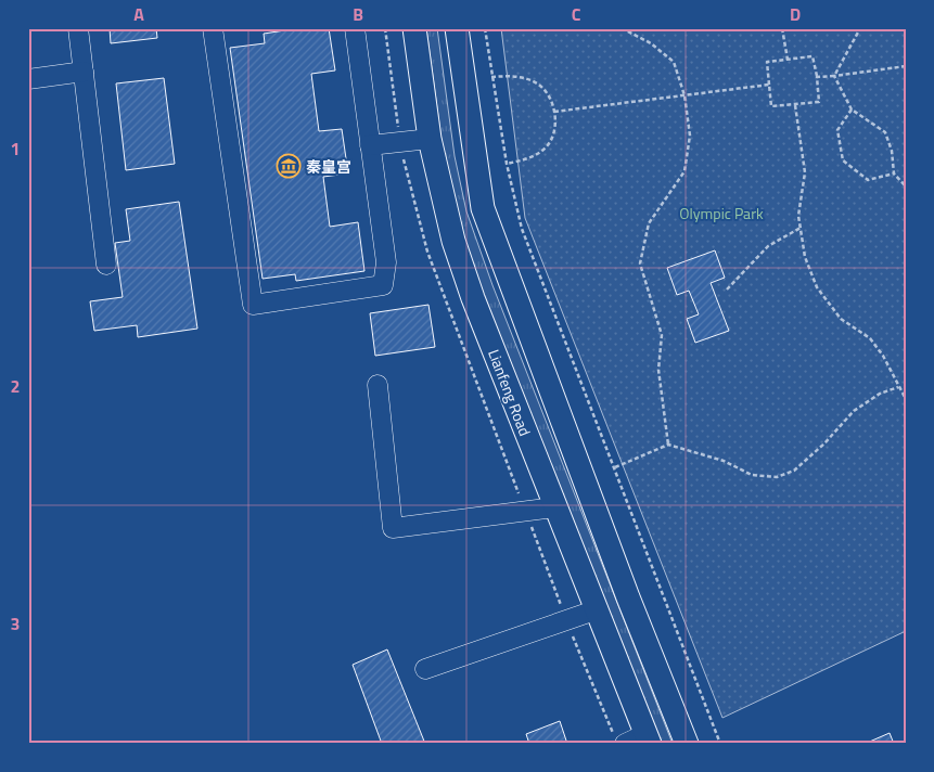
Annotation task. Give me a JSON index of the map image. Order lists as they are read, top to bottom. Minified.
{"streets":{"main road":["Lianfeng Road"]},"parks":["Olympic Park"],"places":{"museum":["秦皇宫"]},"grid":{"columns":["A","B","C","D"],"rows":["1","2","3"]}}
